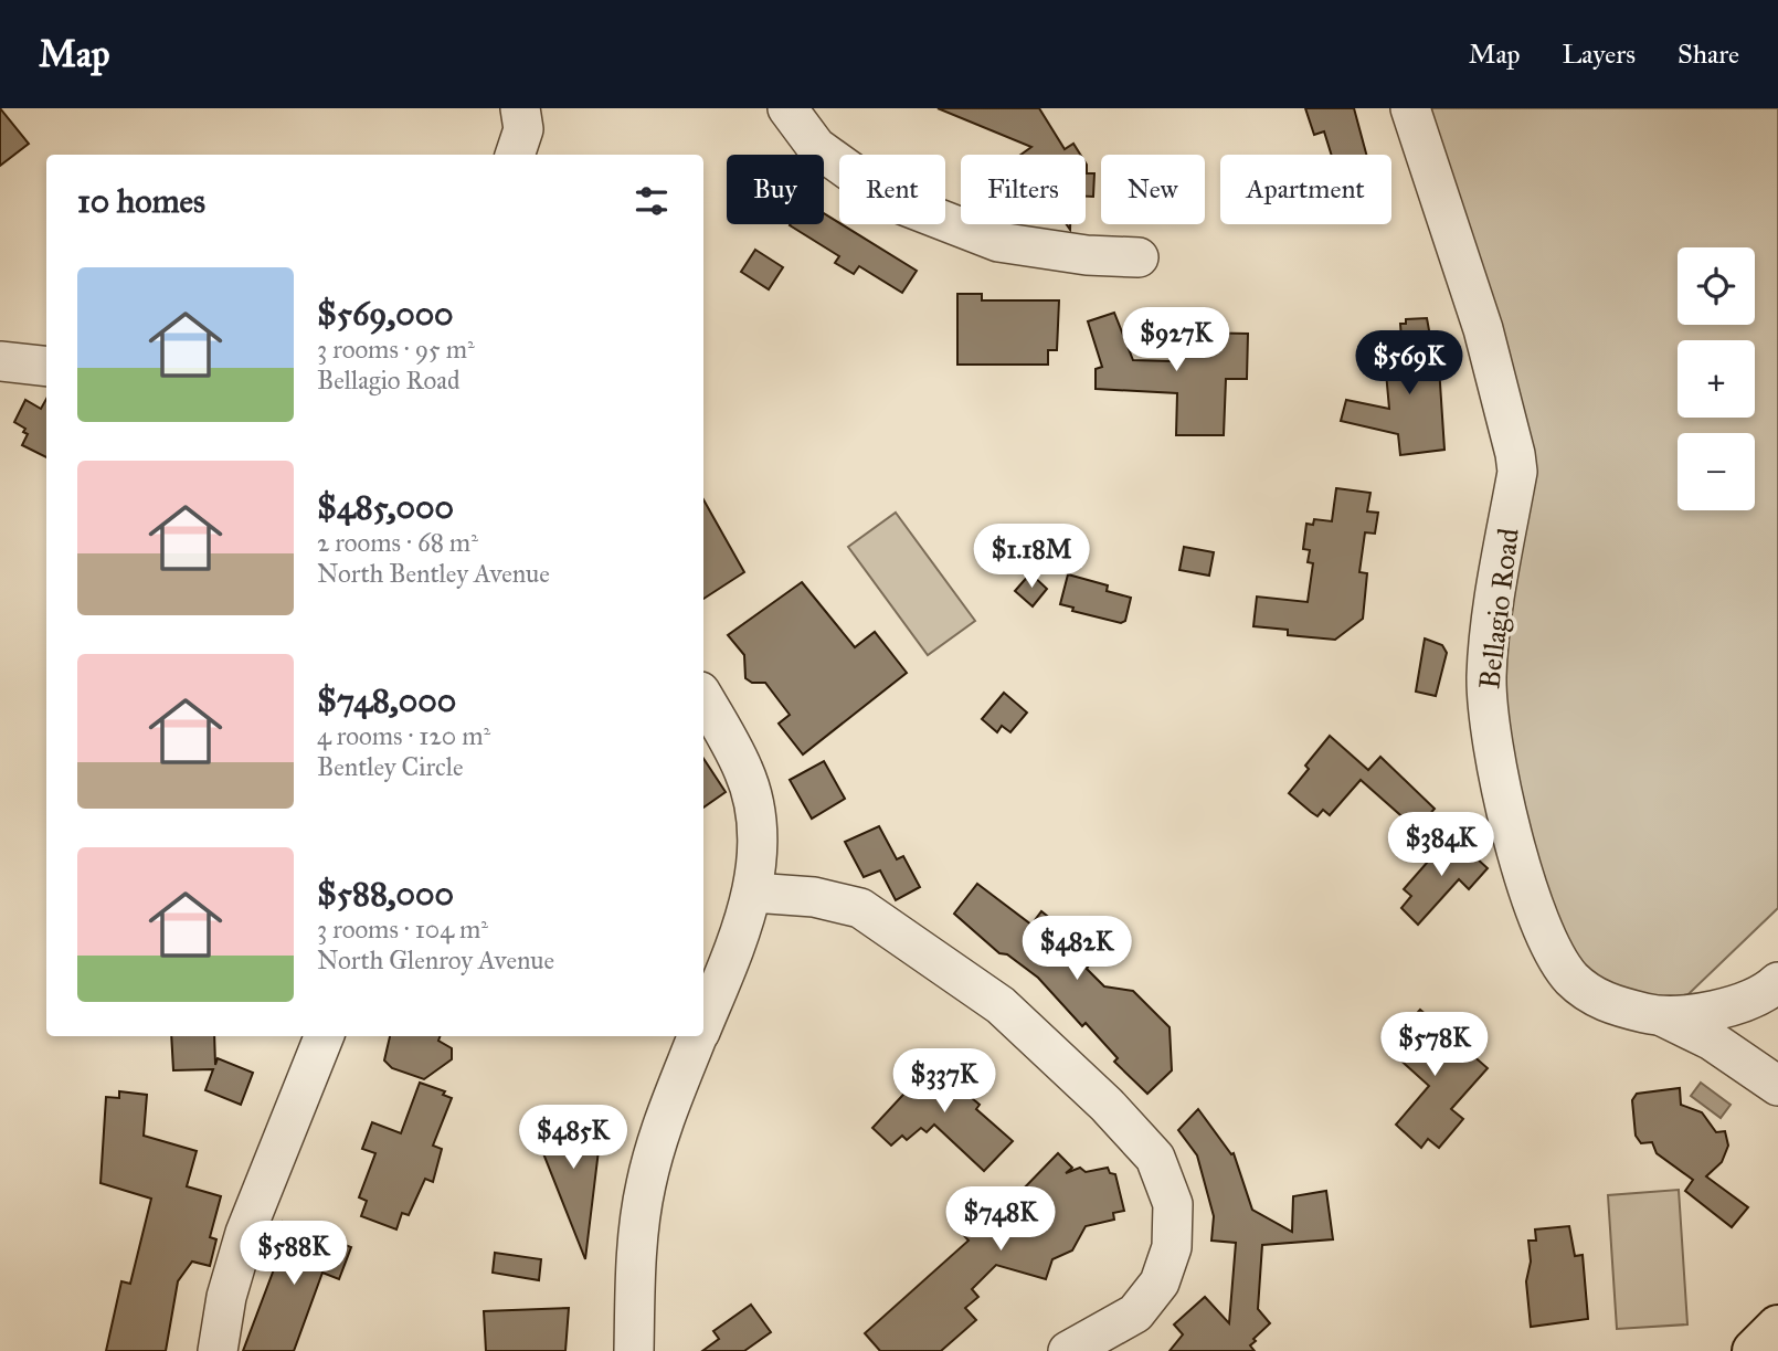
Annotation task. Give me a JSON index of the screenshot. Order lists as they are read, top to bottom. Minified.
{"streets":{"street":["Bellagio Road"]},"page":{"header":"Map","nav":["Map","Layers","Share"],"chip":["Buy","Rent","Filters","New","Apartment"],"heading":"10 homes","map_buttons":["+","−"],"list":[{"name":"$569,000","note":"3 rooms · 95 m² · Bellagio Road"},{"name":"$485,000","note":"2 rooms · 68 m² · North Bentley Avenue"},{"name":"$748,000","note":"4 rooms · 120 m² · Bentley Circle"},{"name":"$588,000","note":"3 rooms · 104 m² · North Glenroy Avenue"}],"price":["$927K","$569K","$1.18M","$384K","$482K","$578K","$337K","$485K","$748K","$588K"]}}
